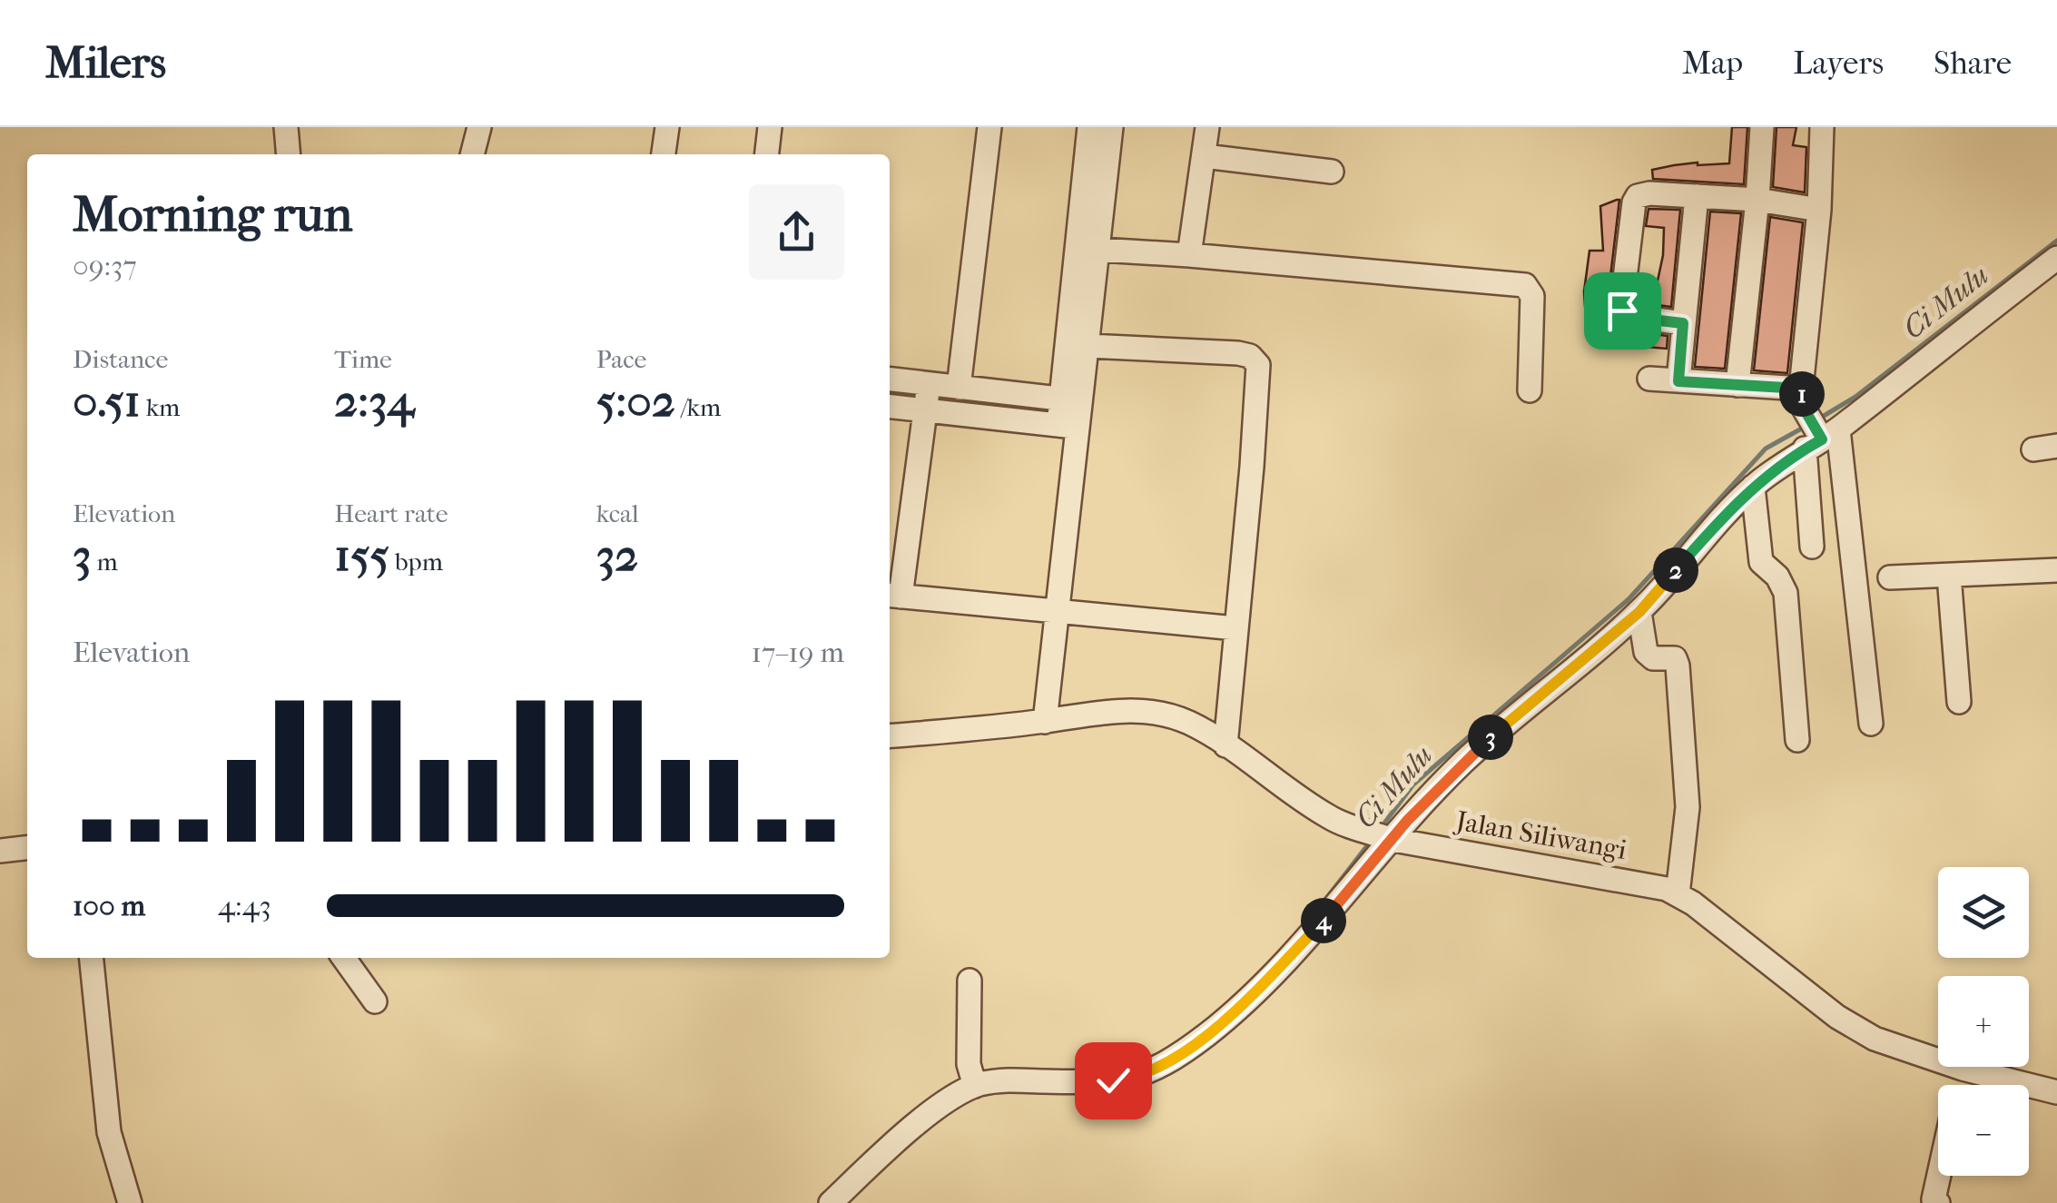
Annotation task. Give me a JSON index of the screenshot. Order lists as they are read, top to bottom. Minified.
{"streets":{"street":["Jalan Siliwangi"]},"water":["Ci Mulu"],"page":{"header":"Milers","nav":["Map","Layers","Share"],"heading":["Morning run","09:37"],"stats":[["Distance","0.51 km"],["Time","2:34"],["Pace","5:02 /km"],["Elevation","3 m"],["Heart rate","155 bpm"],["kcal","32"]],"pins":["1","2","3","4"],"chart":["Elevation","17–19 m"],"map_buttons":["+","−"],"list":[{"name":"100 m","note":"4:43"}]}}
